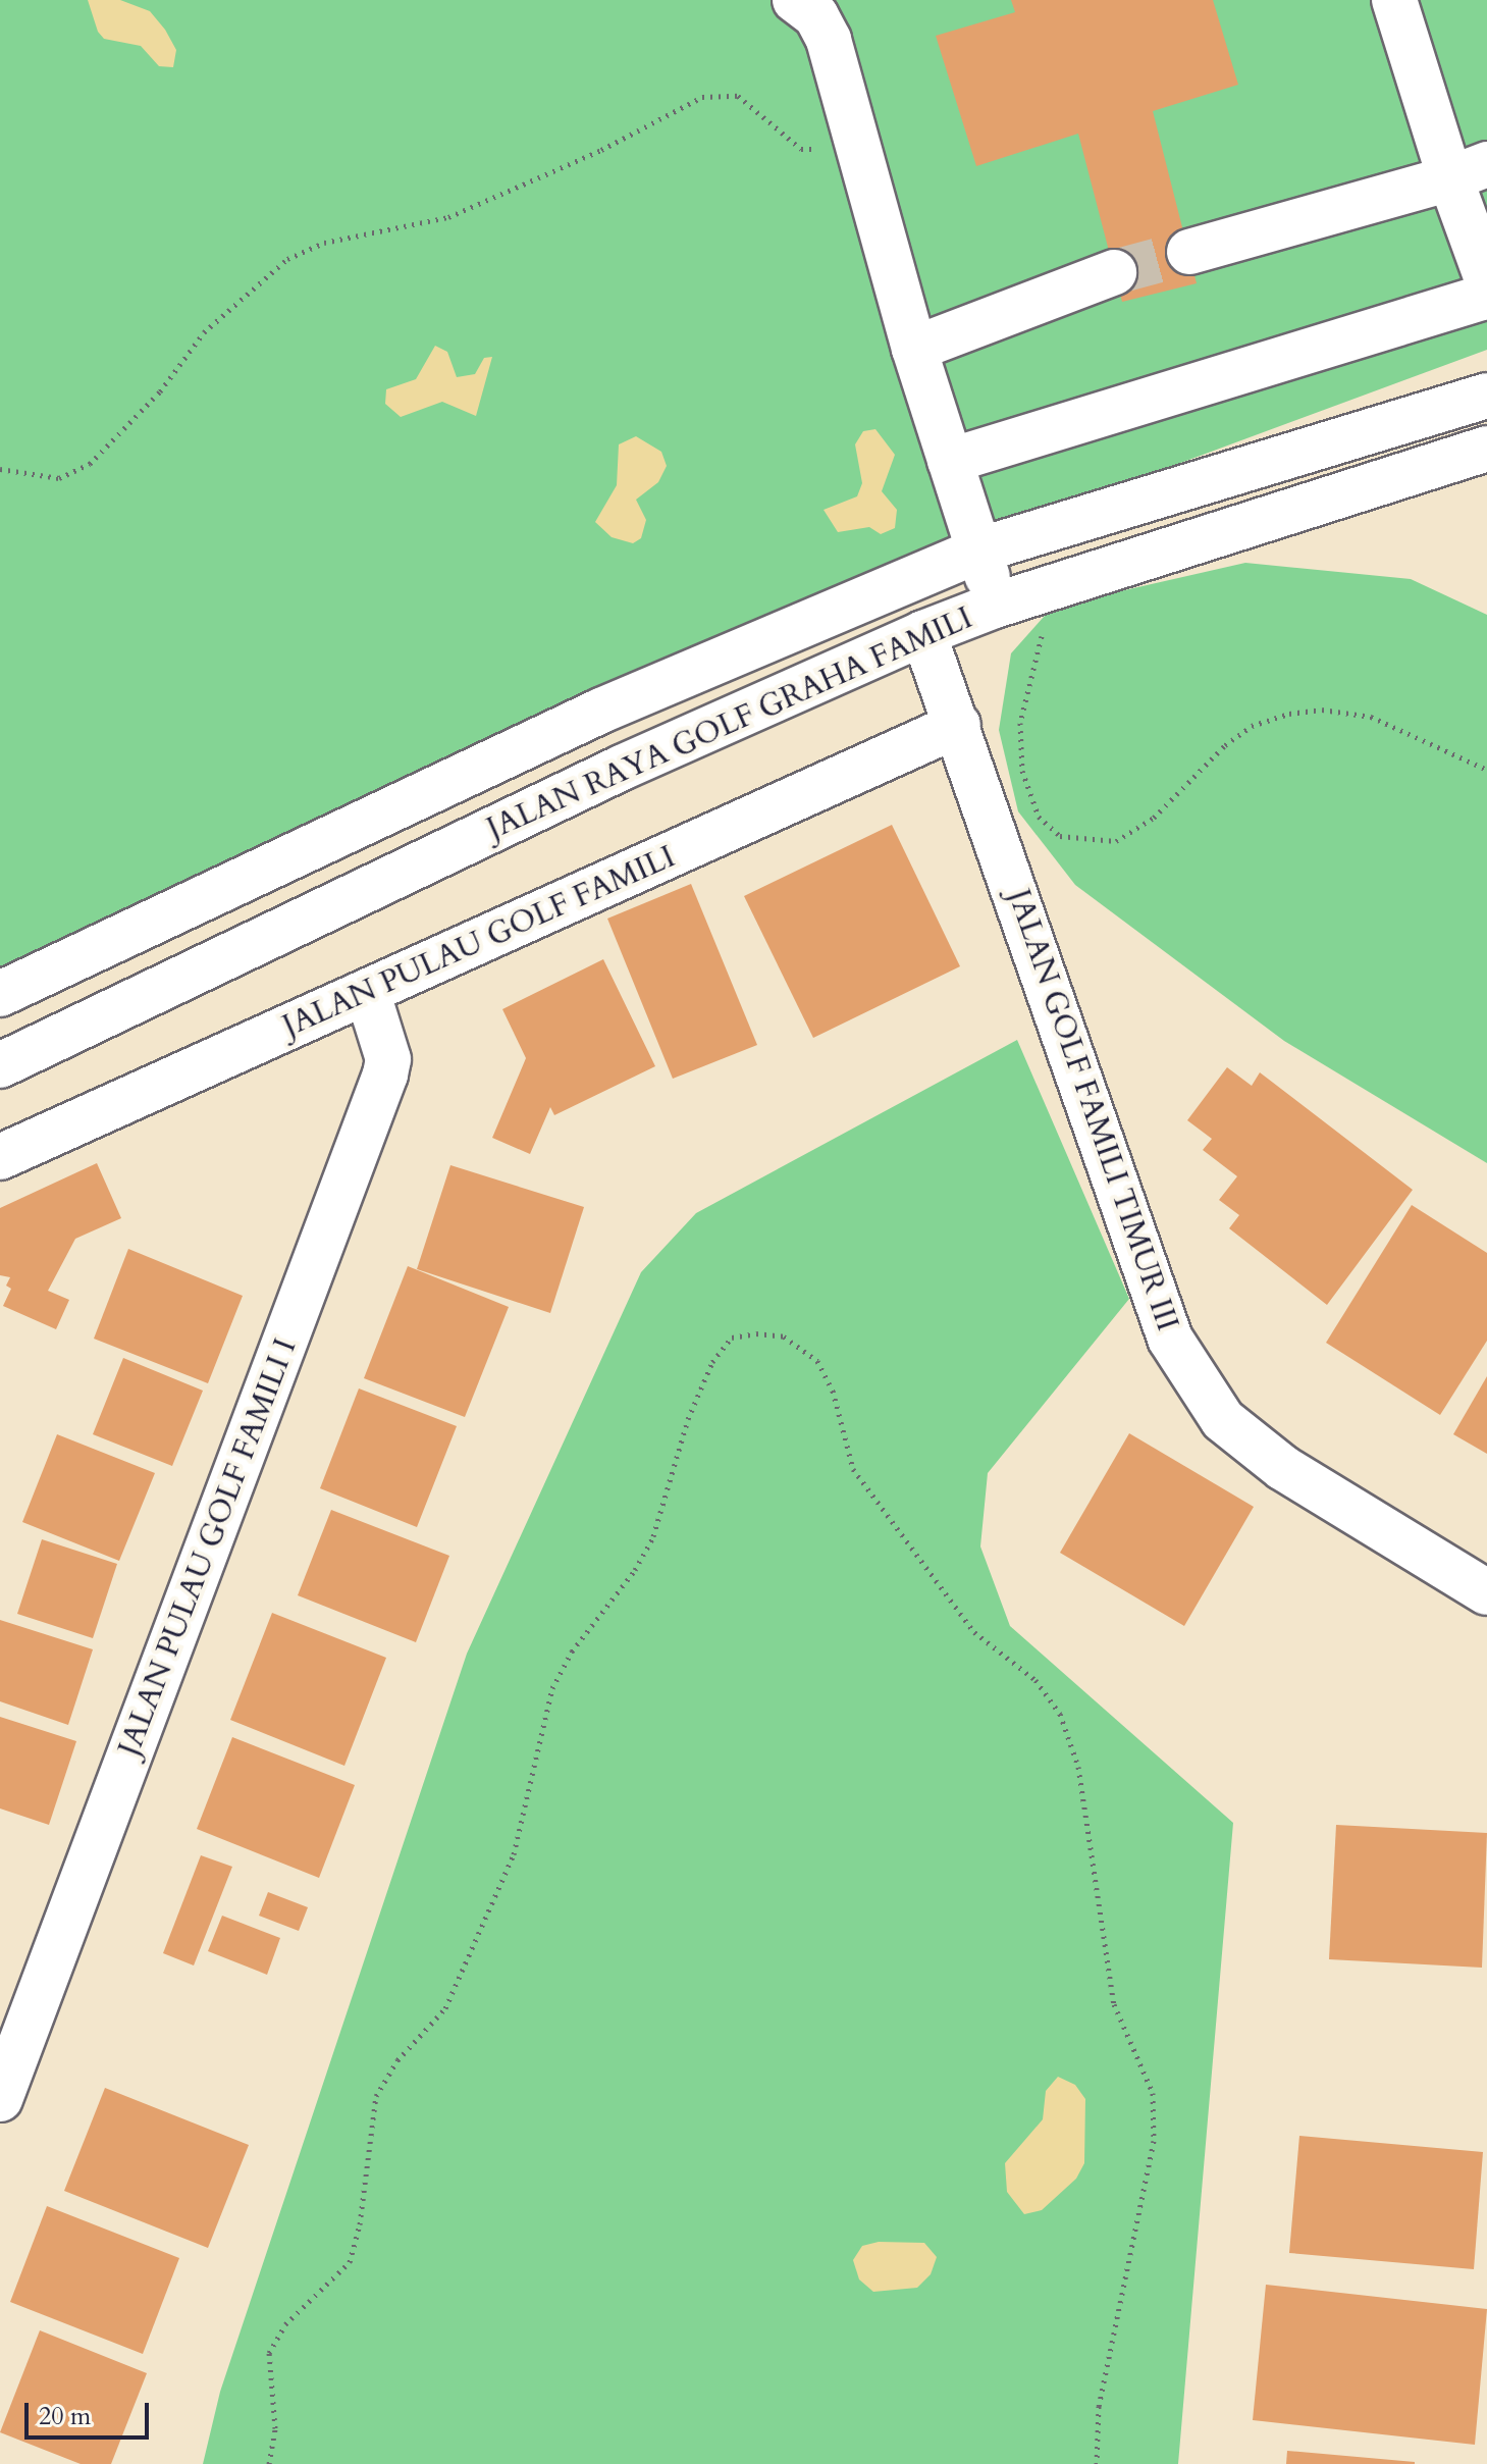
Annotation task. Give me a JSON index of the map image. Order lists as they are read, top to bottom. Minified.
{"streets":{"street":["JALAN RAYA GOLF GRAHA FAMILI","JALAN PULAU GOLF FAMILI","JALAN GOLF FAMILI TIMUR III","JALAN PULAU GOLF FAMILI I"]},"crossings":[["JALAN RAYA GOLF GRAHA FAMILI","JALAN GOLF FAMILI TIMUR III"],["JALAN PULAU GOLF FAMILI","JALAN GOLF FAMILI TIMUR III"],["JALAN PULAU GOLF FAMILI","JALAN PULAU GOLF FAMILI I"]],"scale_bar":"20 m"}
